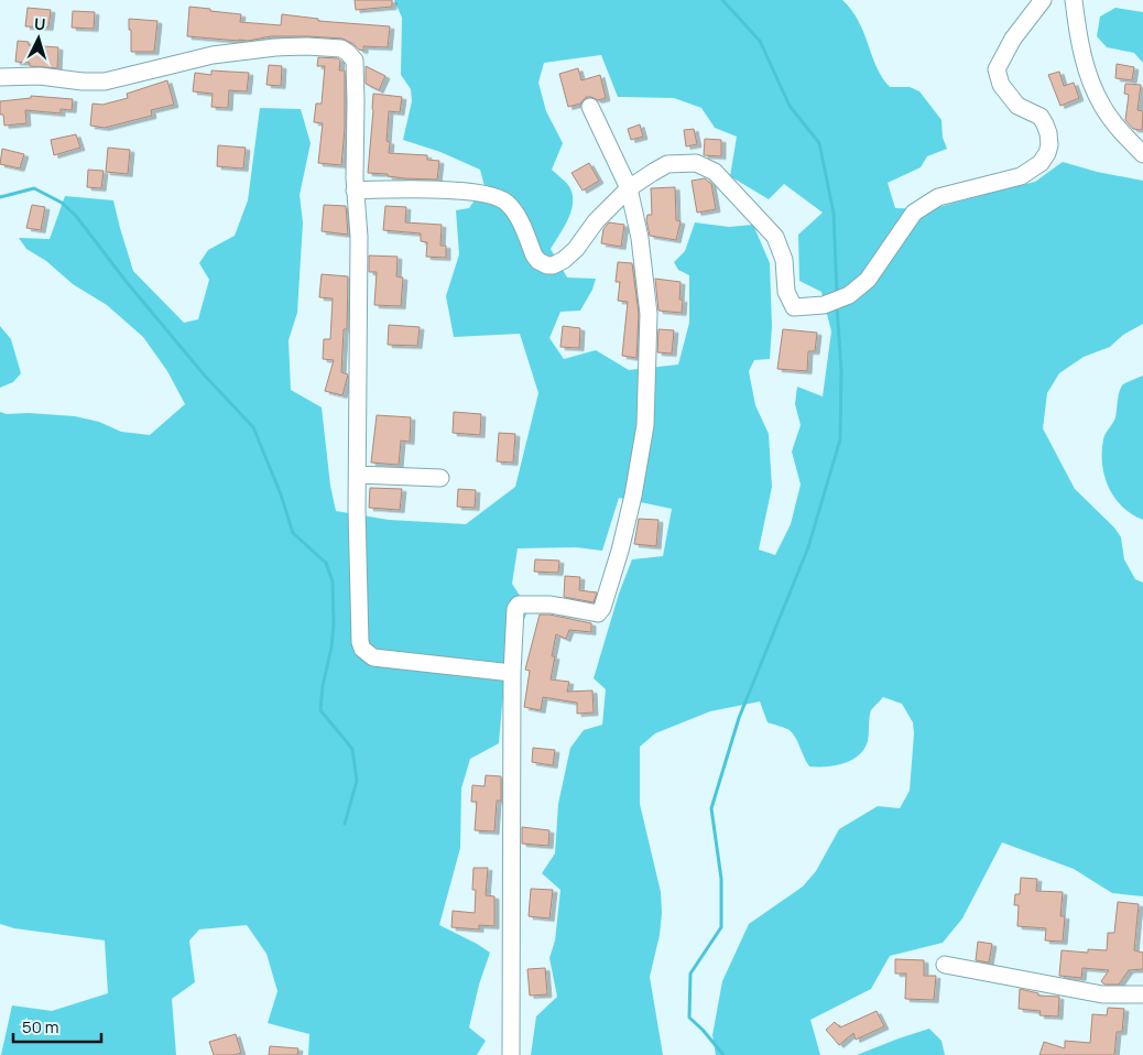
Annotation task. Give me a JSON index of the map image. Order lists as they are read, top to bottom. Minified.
{"scale_bar":"50 m","north":"top"}
